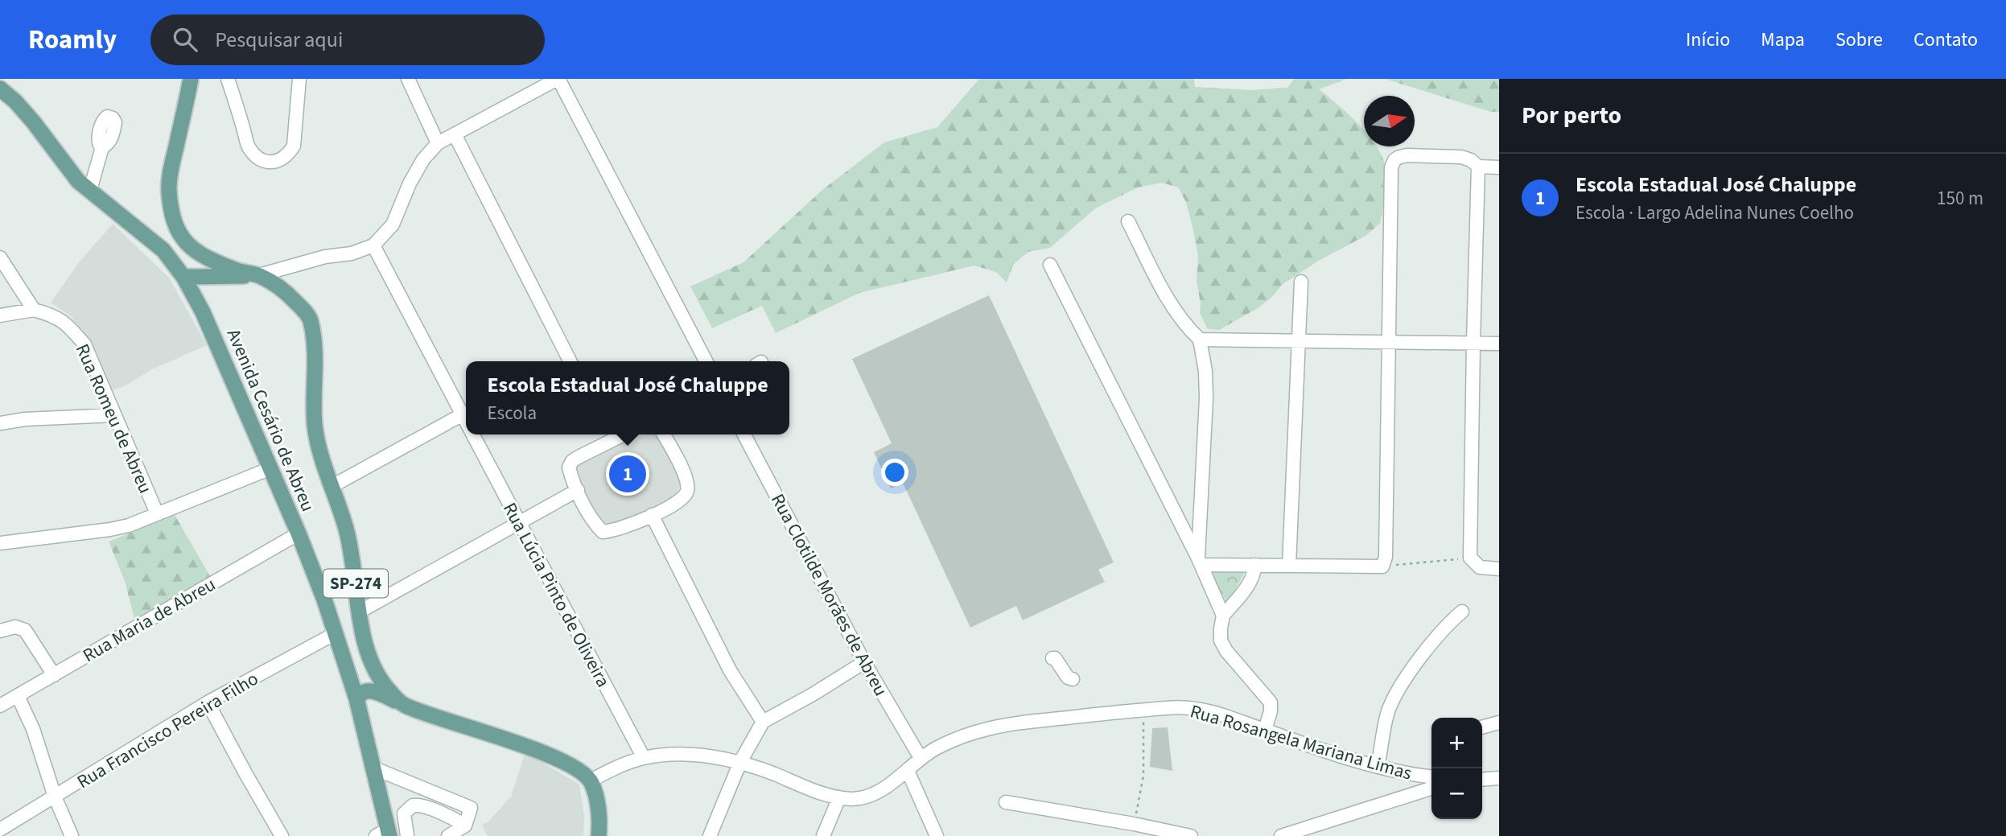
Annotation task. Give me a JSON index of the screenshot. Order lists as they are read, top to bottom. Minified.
{"streets":{"main road":["Avenida Cesário de Abreu","SP-274"],"street":["Rua Romeu de Abreu","Rua Lúcia Pinto de Oliveira","Rua Clotilde Morães de Abreu","Rua Maria de Abreu","Rua Francisco Pereira Filho","Rua Rosangela Mariana Limas"]},"crossings":[["Avenida Cesário de Abreu","Rua Maria de Abreu"],["Avenida Cesário de Abreu","Rua Francisco Pereira Filho"],["SP-274","Rua Rosangela Mariana Limas"],["Rua Lúcia Pinto de Oliveira","Rua Rosangela Mariana Limas"],["Rua Clotilde Morães de Abreu","Rua Rosangela Mariana Limas"]],"north":"right","page":{"header":"Roamly","search":"Pesquisar aqui","nav":["Início","Mapa","Sobre","Contato"],"heading":"Por perto","list":[{"mark":"1","name":"Escola Estadual José Chaluppe","note":"Escola · Largo Adelina Nunes Coelho","value":"150 m"}],"popup":["Escola Estadual José Chaluppe","Escola"],"pins":"1","map_buttons":["+","−"]}}
